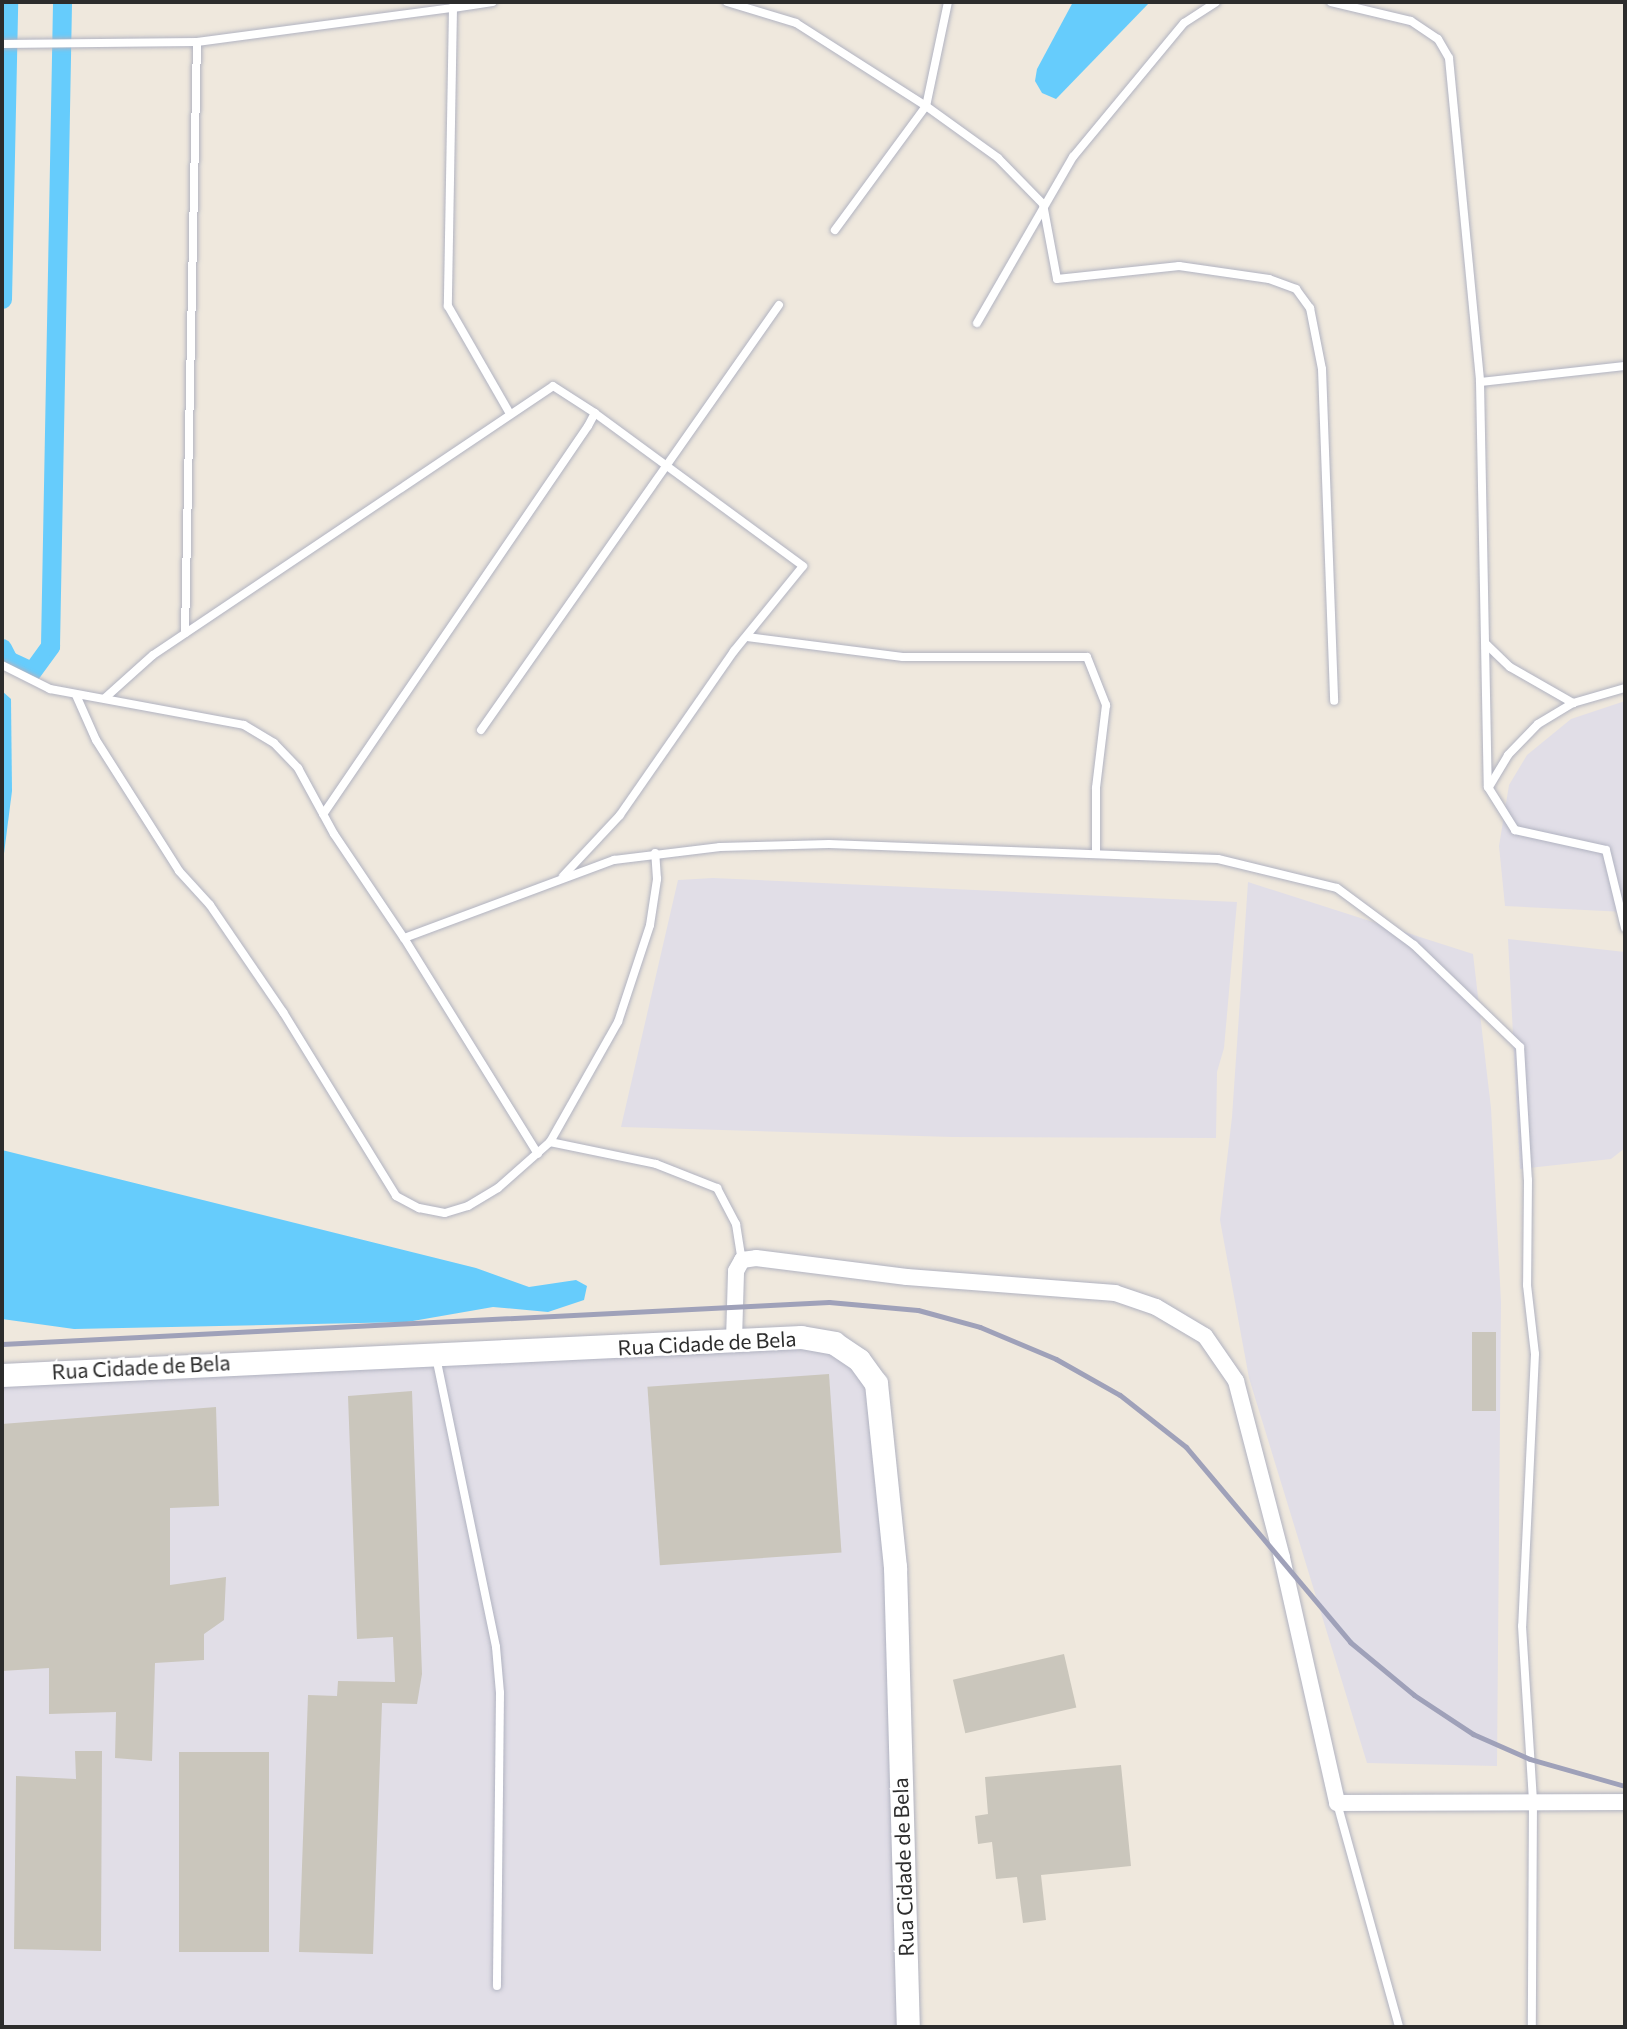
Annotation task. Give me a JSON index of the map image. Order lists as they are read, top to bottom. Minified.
{"streets":{"street":["Rua Cidade de Bela"]}}
